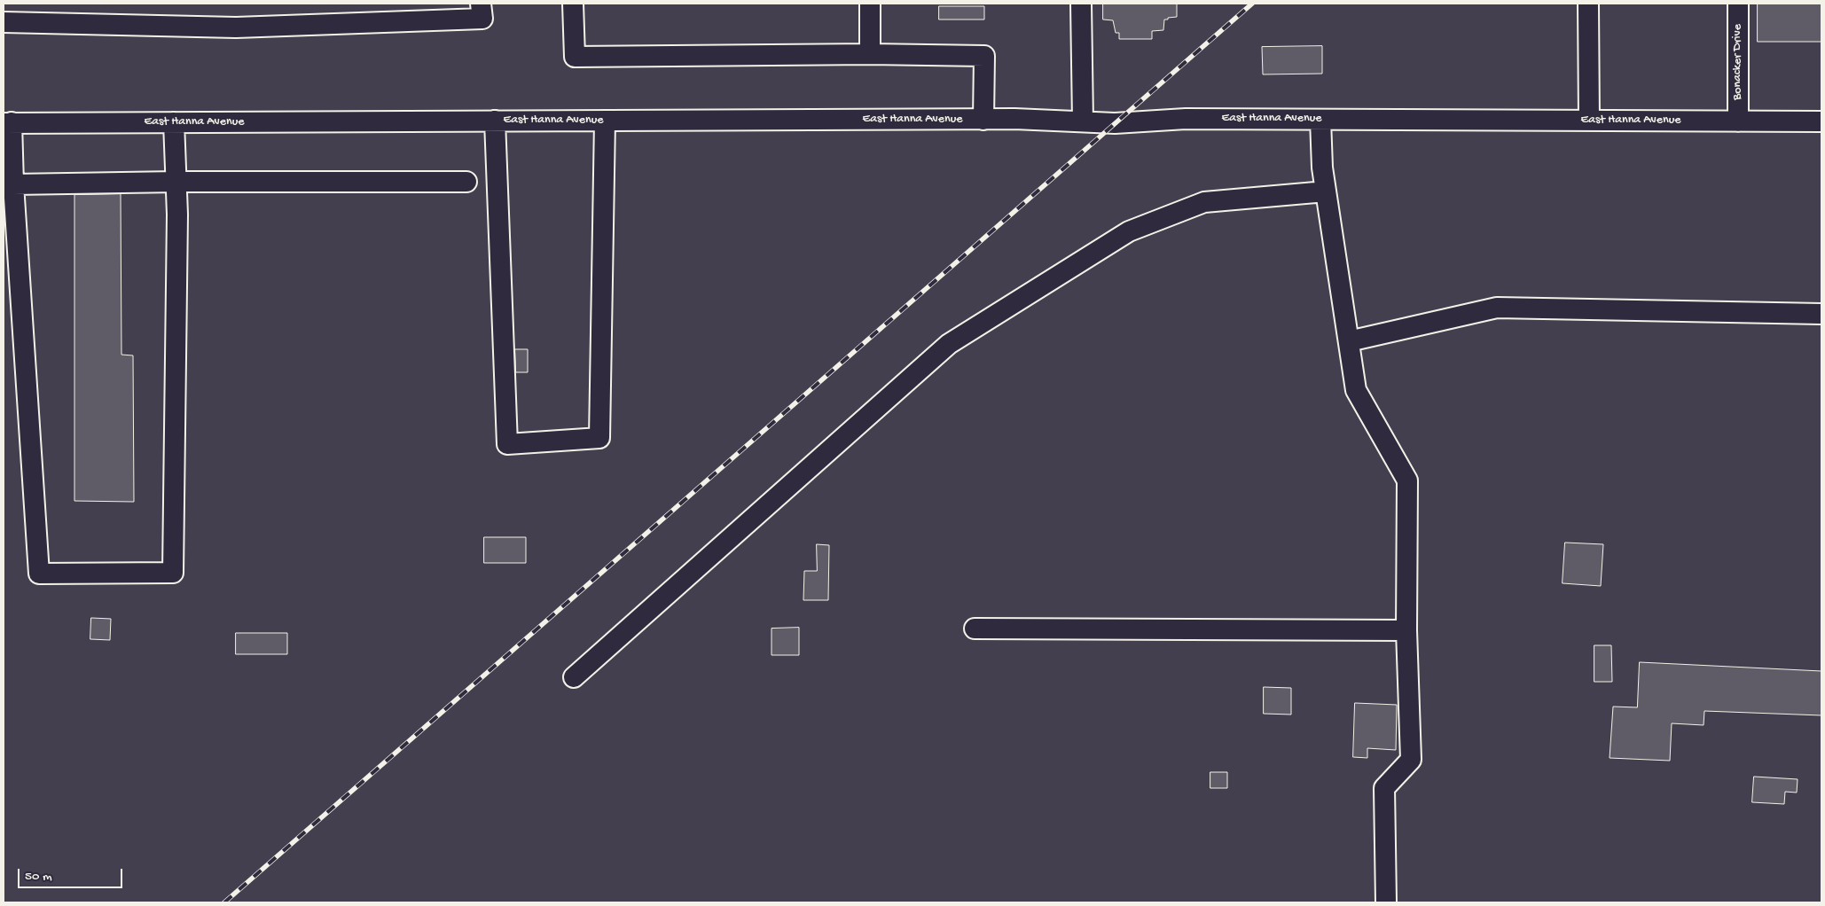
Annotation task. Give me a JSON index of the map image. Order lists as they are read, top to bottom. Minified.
{"streets":{"street":["Bonacker Drive","East Hanna Avenue"]},"crossings":[["Bonacker Drive","East Hanna Avenue"]],"scale_bar":"50 m"}
